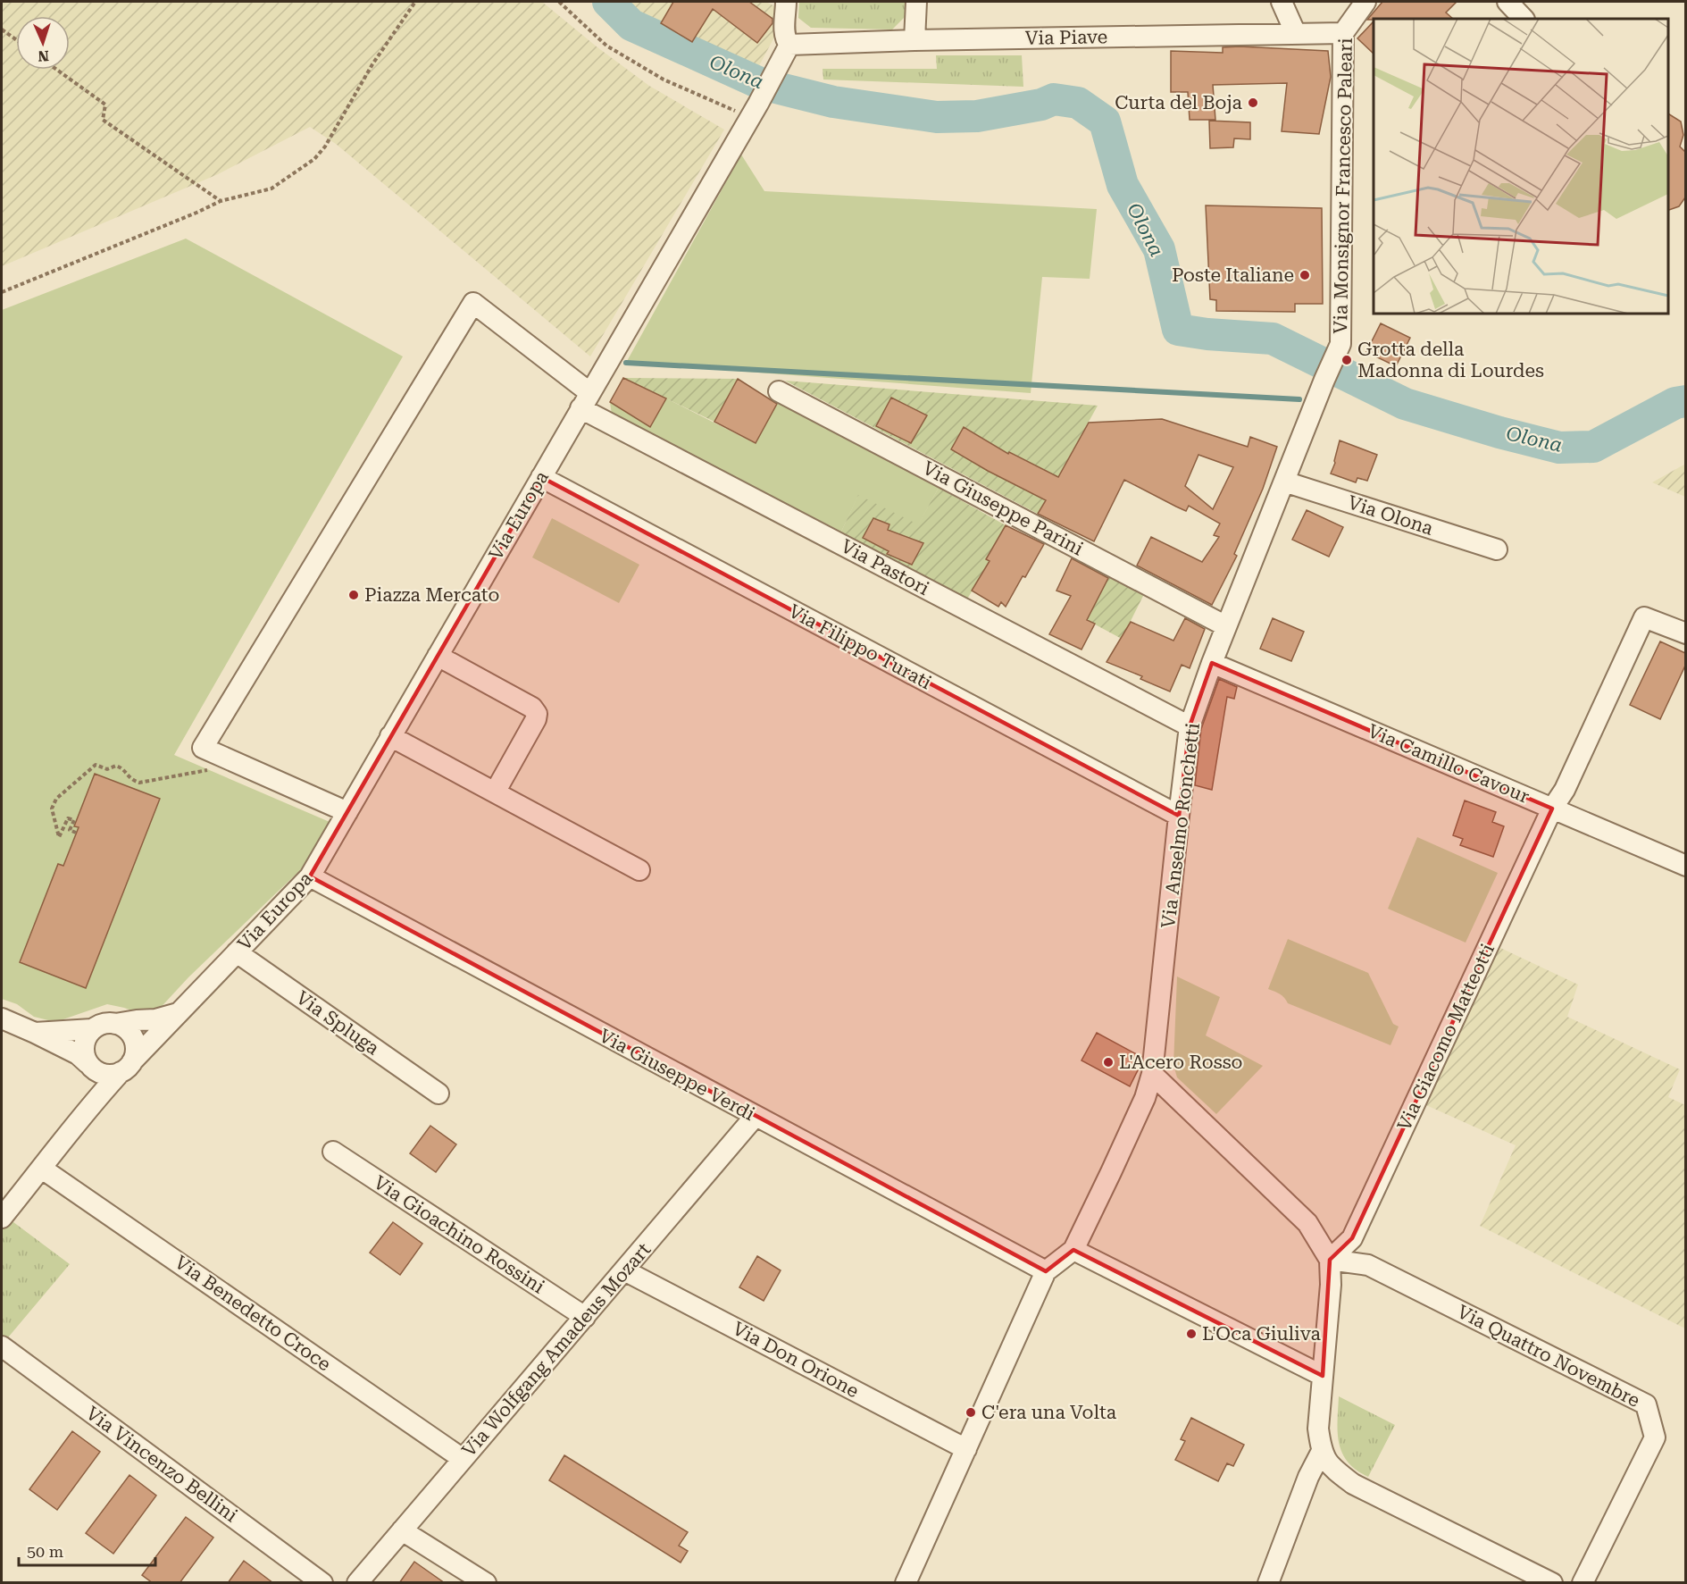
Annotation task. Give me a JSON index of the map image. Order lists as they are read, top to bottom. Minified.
{"streets":{"street":["Via Piave","Via Monsignor Francesco Paleari","Via Giuseppe Parini","Via Europa","Via Olona","Via Pastori","Via Filippo Turati","Via Camillo Cavour","Via Anselmo Ronchetti","Via Spluga","Via Giacomo Matteotti","Via Giuseppe Verdi","Via Gioachino Rossini","Via Benedetto Croce","Via Wolfgang Amadeus Mozart","Via Quattro Novembre","Via Don Orione","Via Vincenzo Bellini"]},"crossings":[["Via Piave","Via Monsignor Francesco Paleari"],["Via Piave","Via Europa"],["Via Monsignor Francesco Paleari","Via Anselmo Ronchetti"],["Via Giuseppe Parini","Via Anselmo Ronchetti"],["Via Europa","Via Pastori"],["Via Europa","Via Filippo Turati"],["Via Europa","Via Spluga"],["Via Europa","Via Giuseppe Verdi"],["Via Europa","Via Benedetto Croce"],["Via Olona","Via Anselmo Ronchetti"],["Via Pastori","Via Anselmo Ronchetti"],["Via Filippo Turati","Via Anselmo Ronchetti"],["Via Camillo Cavour","Via Anselmo Ronchetti"],["Via Camillo Cavour","Via Giacomo Matteotti"],["Via Anselmo Ronchetti","Via Giuseppe Verdi"],["Via Giacomo Matteotti","Via Quattro Novembre"],["Via Giuseppe Verdi","Via Wolfgang Amadeus Mozart"],["Via Gioachino Rossini","Via Wolfgang Amadeus Mozart"],["Via Benedetto Croce","Via Wolfgang Amadeus Mozart"],["Via Wolfgang Amadeus Mozart","Via Don Orione"]],"water":["Olona"],"places":["Curta del Boja","Poste Italiane","Grotta della Madonna di Lourdes","Piazza Mercato","L'Acero Rosso","L'Oca Giuliva","C'era una Volta"],"scale_bar":"50 m","north":"bottom"}
